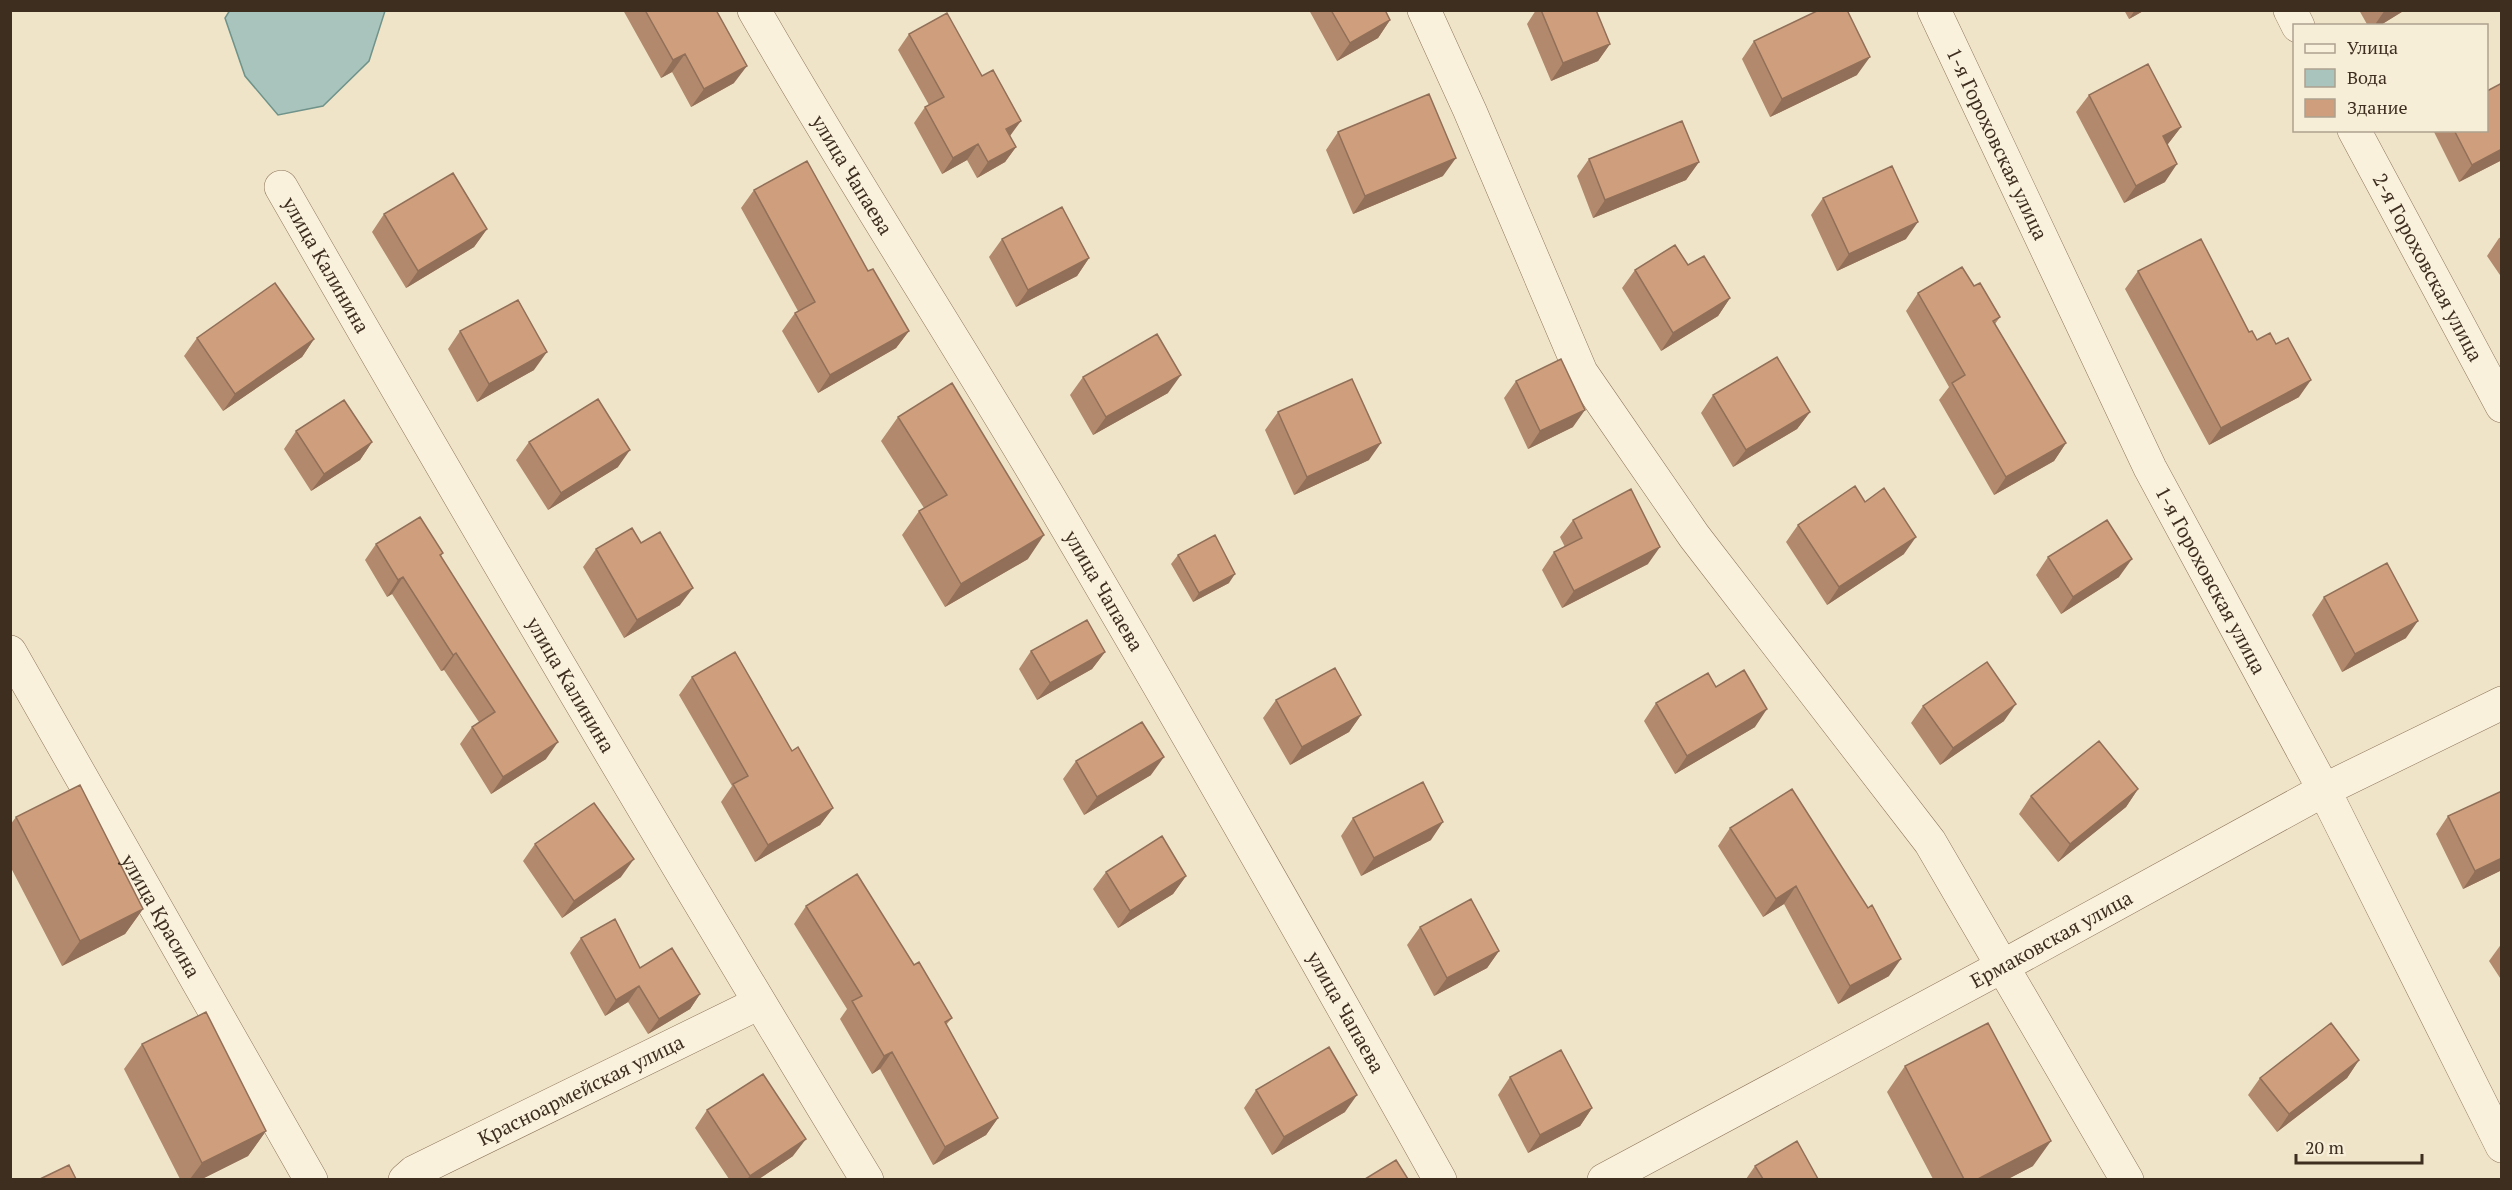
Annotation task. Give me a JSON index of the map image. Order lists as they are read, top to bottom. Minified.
{"streets":{"street":["1-я Гороховская улица","улица Чапаева","улица Калинина","2-я Гороховская улица","улица Красина","Ермаковская улица","Красноармейская улица"]},"crossings":[["1-я Гороховская улица","Ермаковская улица"],["улица Калинина","Красноармейская улица"]],"legend":["Улица","Вода","Здание"],"scale_bar":"20 m"}
